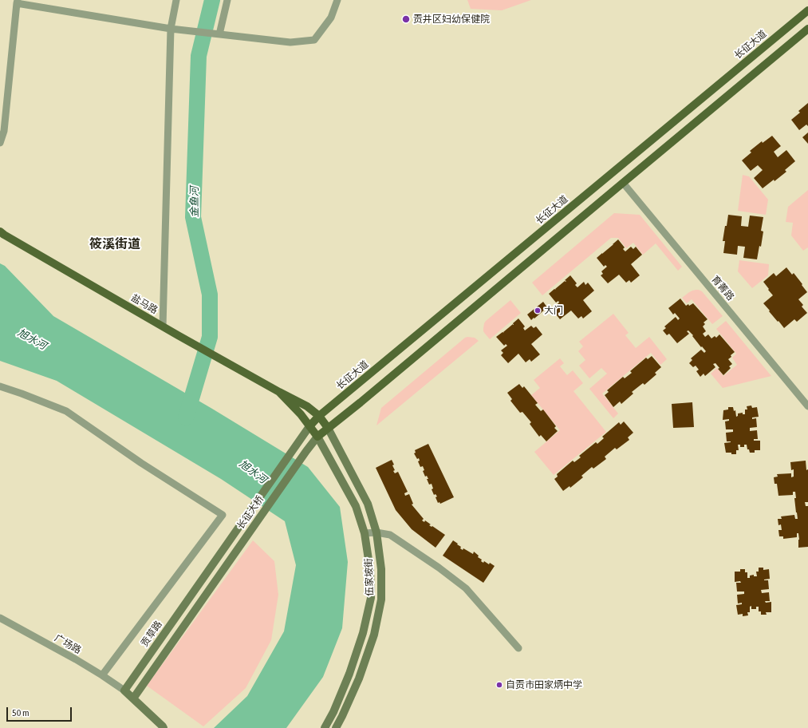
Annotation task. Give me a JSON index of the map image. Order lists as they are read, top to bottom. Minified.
{"streets":{"main road":["长征大道","盐马路","长征大桥","伍家坡街","贡草路"],"street":["育菁路","广场路"]},"crossings":[["长征大道","盐马路"],["长征大道","长征大桥"],["盐马路","伍家坡街"],["长征大桥","伍家坡街"],["长征大桥","贡草路"],["贡草路","广场路"]],"districts":["筱溪街道"],"water":["金鱼河","旭水河"],"places":["贡井区妇幼保健院","大门","自贡市田家炳中学"],"scale_bar":"50 m"}
